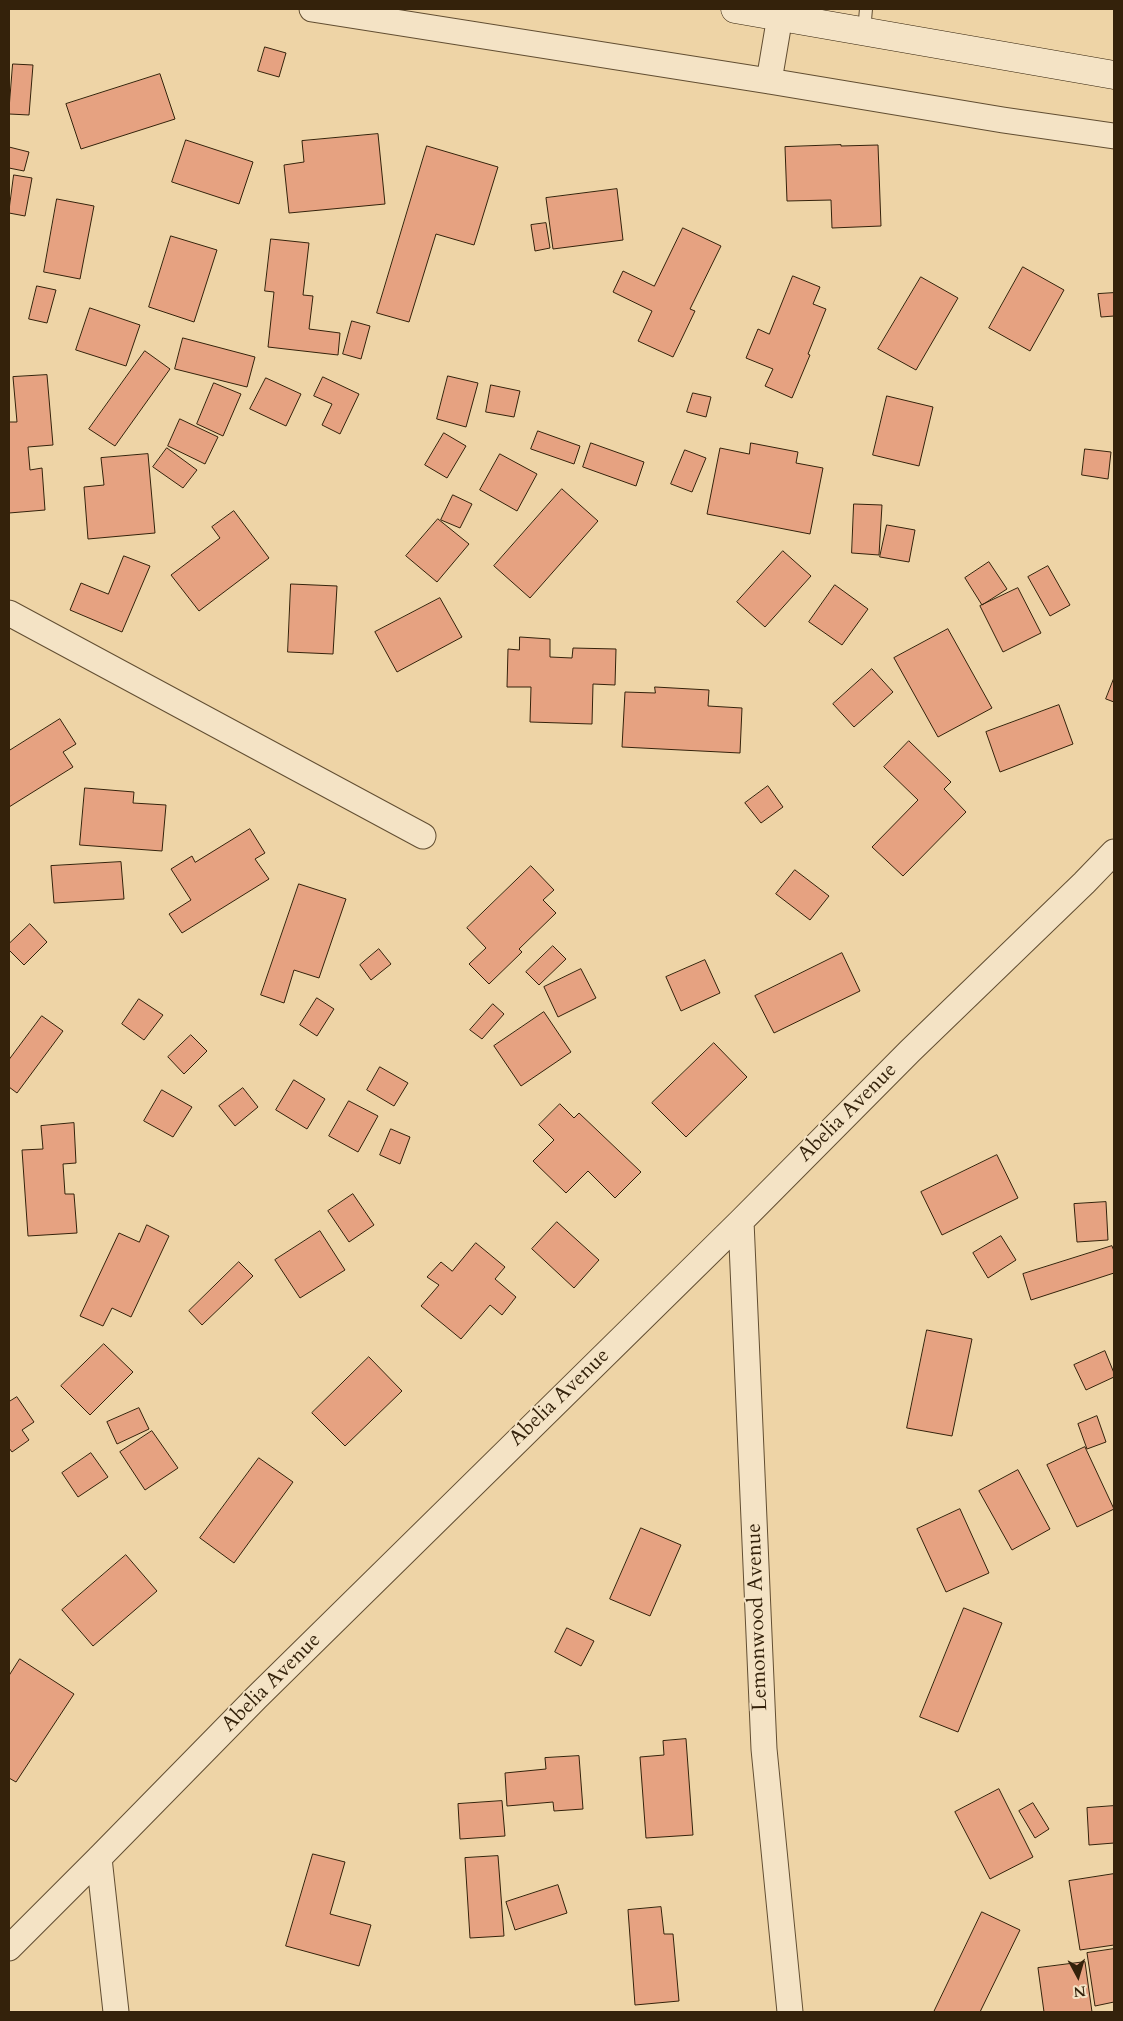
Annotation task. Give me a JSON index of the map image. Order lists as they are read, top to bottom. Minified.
{"streets":{"street":["Abelia Avenue","Lemonwood Avenue"]},"crossings":[["Abelia Avenue","Lemonwood Avenue"]],"north":"bottom"}
